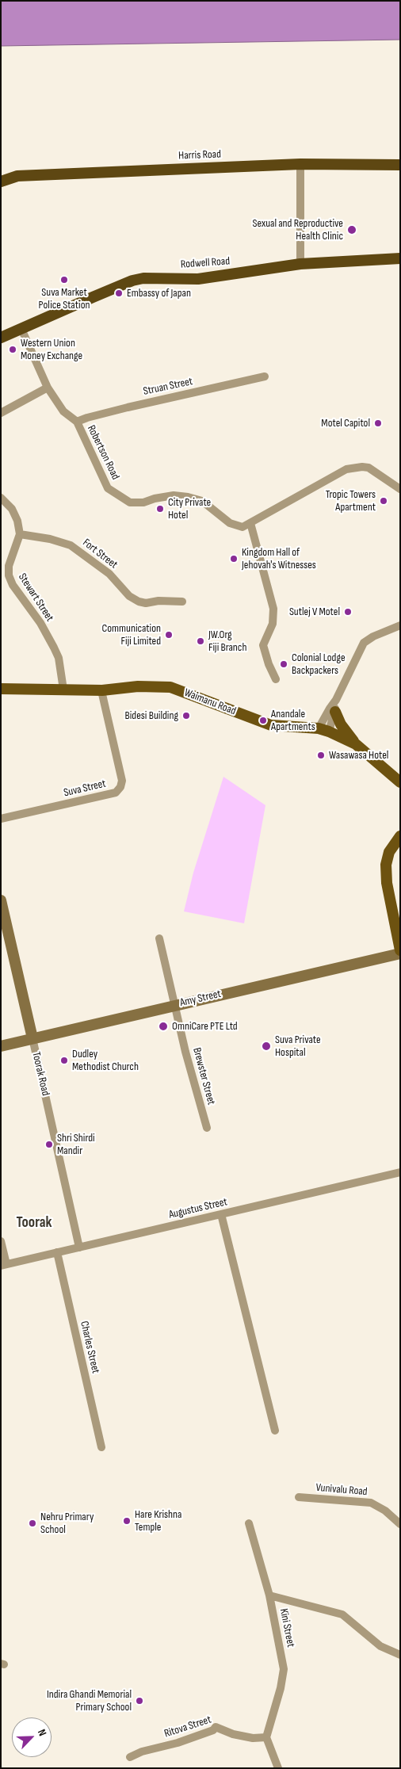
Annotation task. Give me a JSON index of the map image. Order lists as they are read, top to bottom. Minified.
{"streets":{"highway":["Harris Road","Rodwell Road"],"main road":["Waimanu Road","Amy Street","Toorak Road"],"street":["Struan Street","Robertson Road","Fort Street","Stewart Street","Suva Street","Brewster Street","Augustus Street","Charles Street","Vunivalu Road","Kini Street","Ritova Street"]},"crossings":[["Rodwell Road","Robertson Road"],["Struan Street","Robertson Road"],["Fort Street","Stewart Street"],["Stewart Street","Waimanu Road"],["Waimanu Road","Suva Street"],["Amy Street","Toorak Road"],["Amy Street","Brewster Street"],["Toorak Road","Augustus Street"],["Augustus Street","Charles Street"],["Kini Street","Ritova Street"]],"districts":["Toorak"],"places":["Sexual and Reproductive Health Clinic","Suva Market Police Station","Embassy of Japan","Western Union Money Exchange","Motel Capitol","Tropic Towers Apartment","City Private Hotel","Kingdom Hall of Jehovah's Witnesses","Sutlej V Motel","Communication Fiji Limited","JW.Org Fiji Branch","Colonial Lodge Backpackers","Bidesi Building","Anandale Apartments","Wasawasa Hotel","OmniCare PTE Ltd","Suva Private Hospital","Dudley Methodist Church","Shri Shirdi Mandir","Hare Krishna Temple","Nehru Primary School","Indira Ghandi Memorial Primary School"],"north":"top right"}
